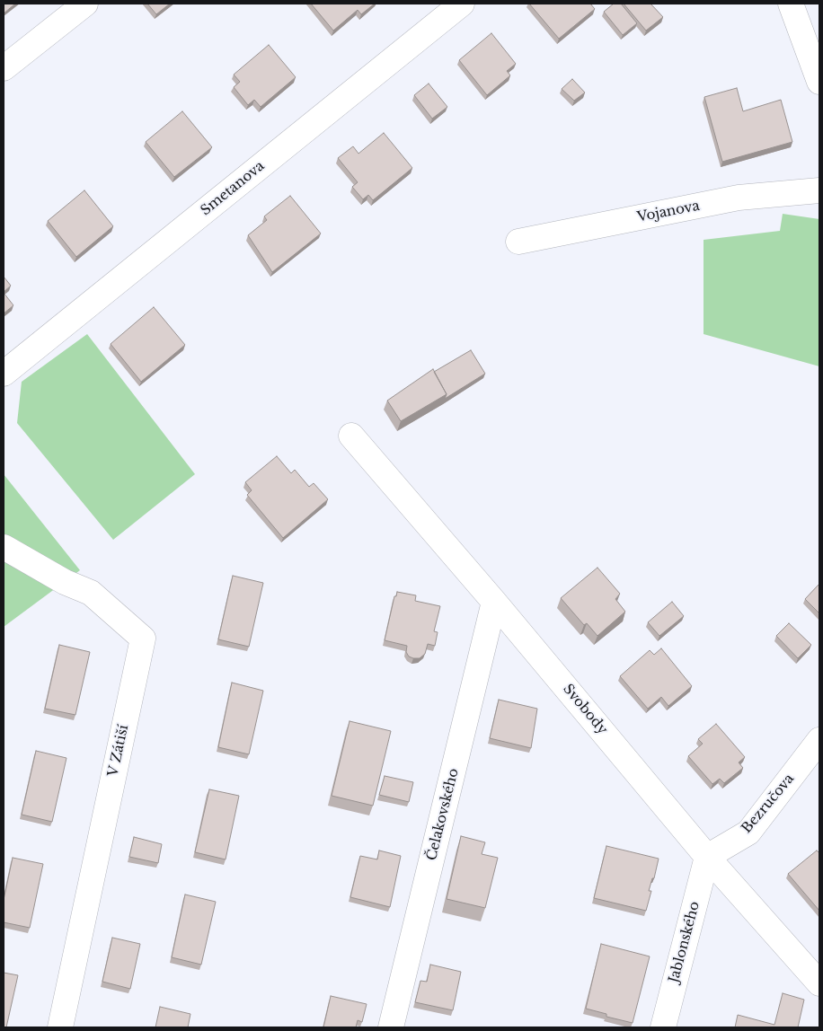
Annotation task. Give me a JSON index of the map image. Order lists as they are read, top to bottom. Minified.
{"streets":{"street":["Smetanova","Vojanova","Svobody","V Zátiší","Bezručova","Čelakovského","Jablonského"]},"crossings":[["Svobody","Bezručova"],["Svobody","Čelakovského"],["Svobody","Jablonského"],["Bezručova","Jablonského"]]}
